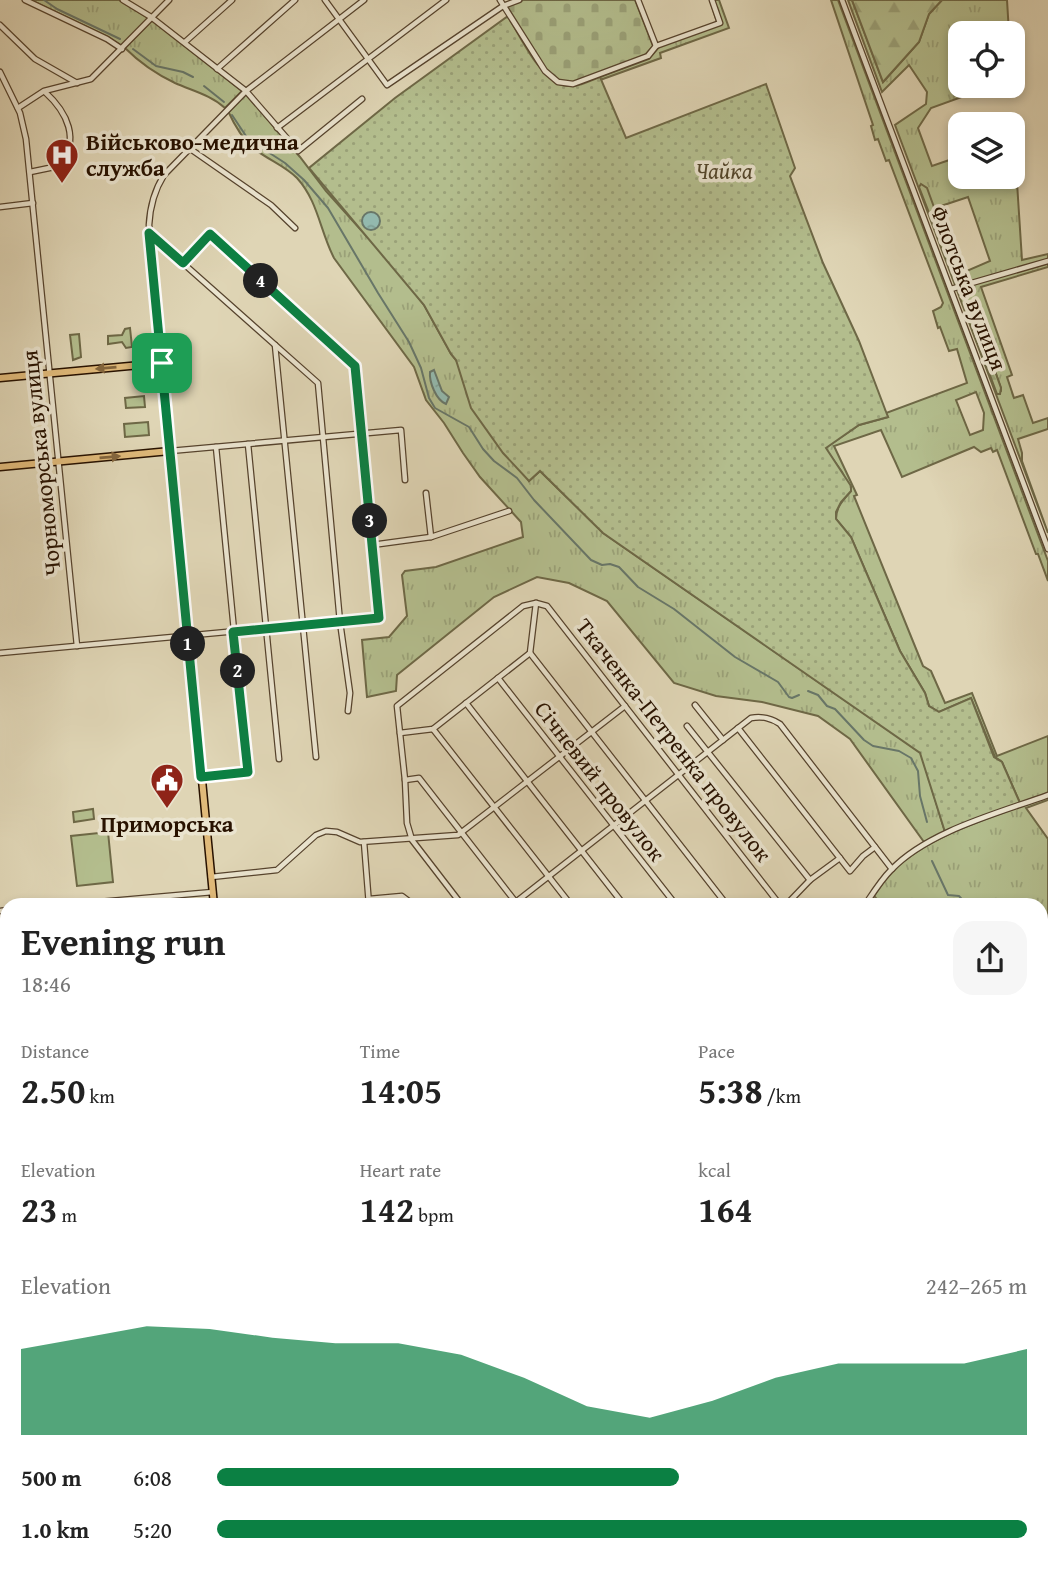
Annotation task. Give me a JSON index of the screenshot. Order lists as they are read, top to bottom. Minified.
{"streets":{"street":["Флотська вулиця","Чорноморська вулиця","Ткаченка-Петренка провулок","Січневий провулок"]},"parks":["Чайка"],"places":{"hospital":["Військово-медична служба"],"public building":["Приморська"]},"page":{"pins":["4","3","1","2"],"heading":["Evening run","18:46"],"stats":[["Distance","2.50 km"],["Time","14:05"],["Pace","5:38 /km"],["Elevation","23 m"],["Heart rate","142 bpm"],["kcal","164"]],"chart":["Elevation","242–265 m"],"list":[{"name":"500 m","note":"6:08"},{"name":"1.0 km","note":"5:20"}]}}
